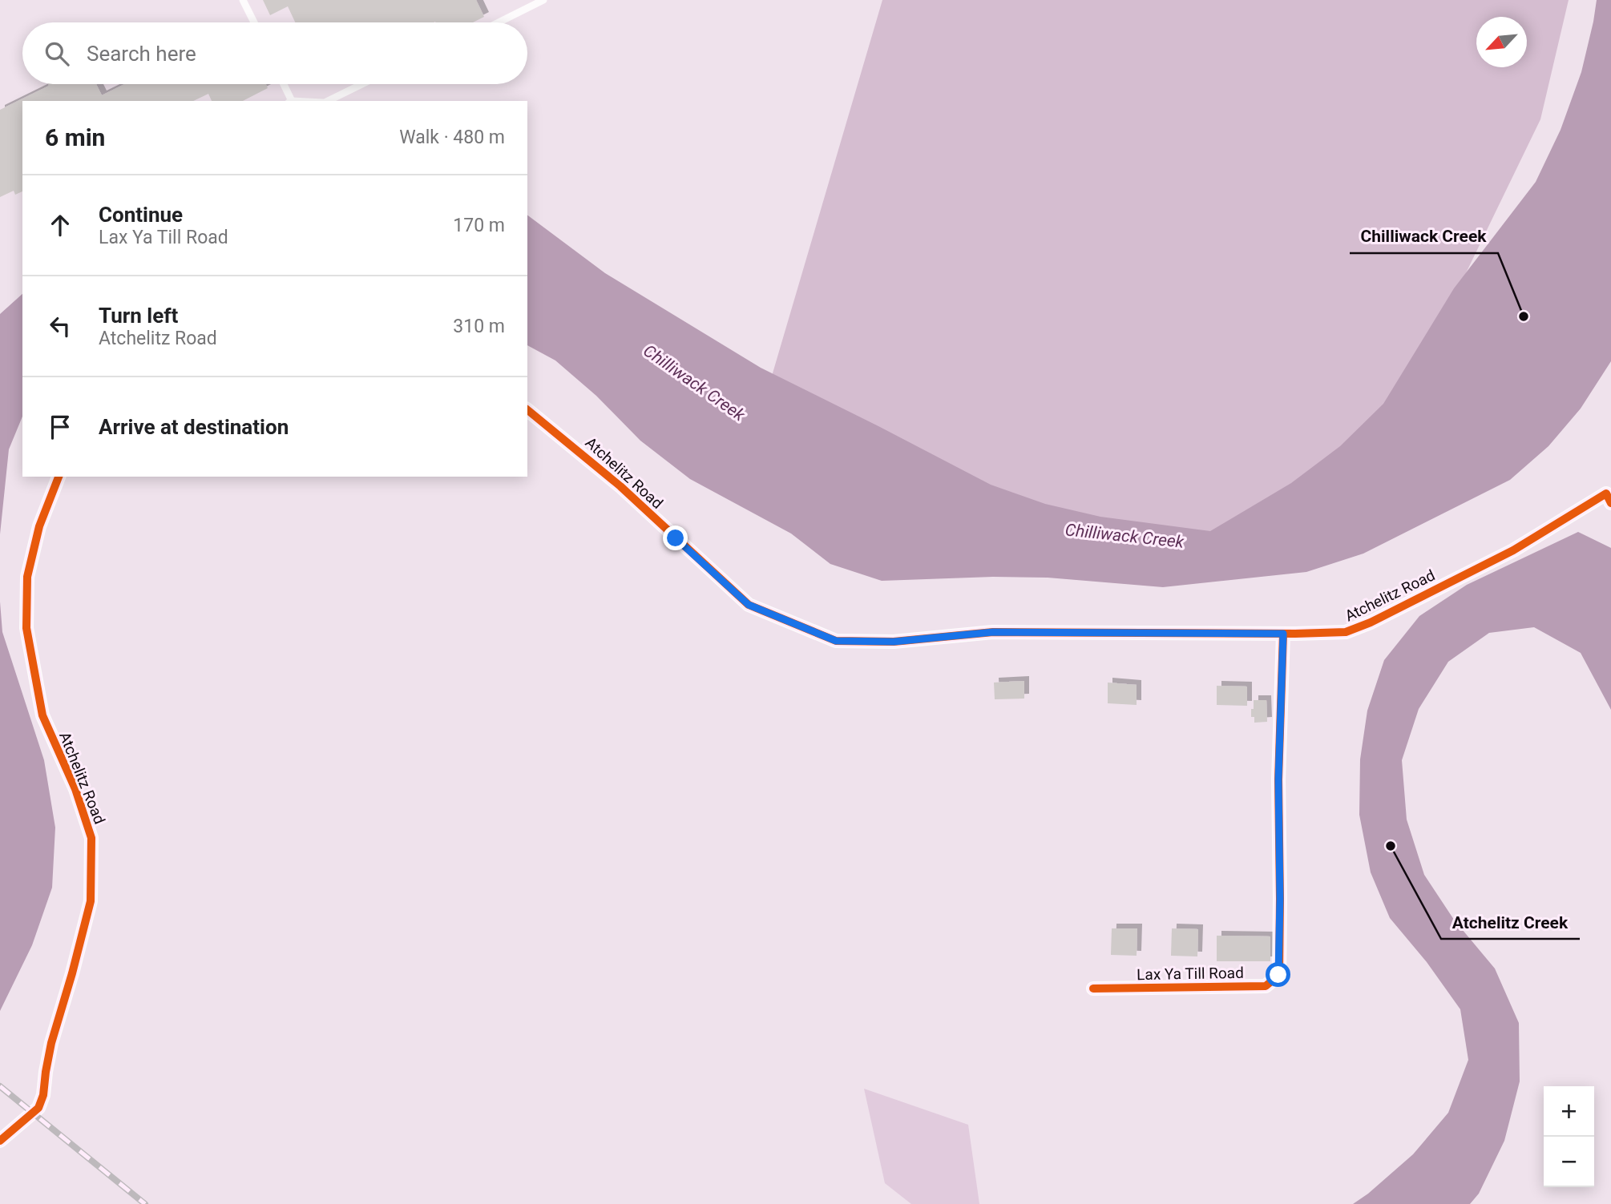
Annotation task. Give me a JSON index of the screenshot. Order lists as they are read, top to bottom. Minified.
{"streets":{"street":["Atchelitz Road","Lax Ya Till Road"]},"crossings":[["Atchelitz Road","Lax Ya Till Road"]],"water":["Chilliwack Creek"],"places":["Chilliwack Creek","Atchelitz Creek"],"north":"bottom left","page":{"search":"Search here","heading":["6 min","Walk · 480 m"],"list":[["Continue","Lax Ya Till Road","170 m"],["Turn left","Atchelitz Road","310 m"],"Arrive at destination"],"map_buttons":["+","−"]}}
